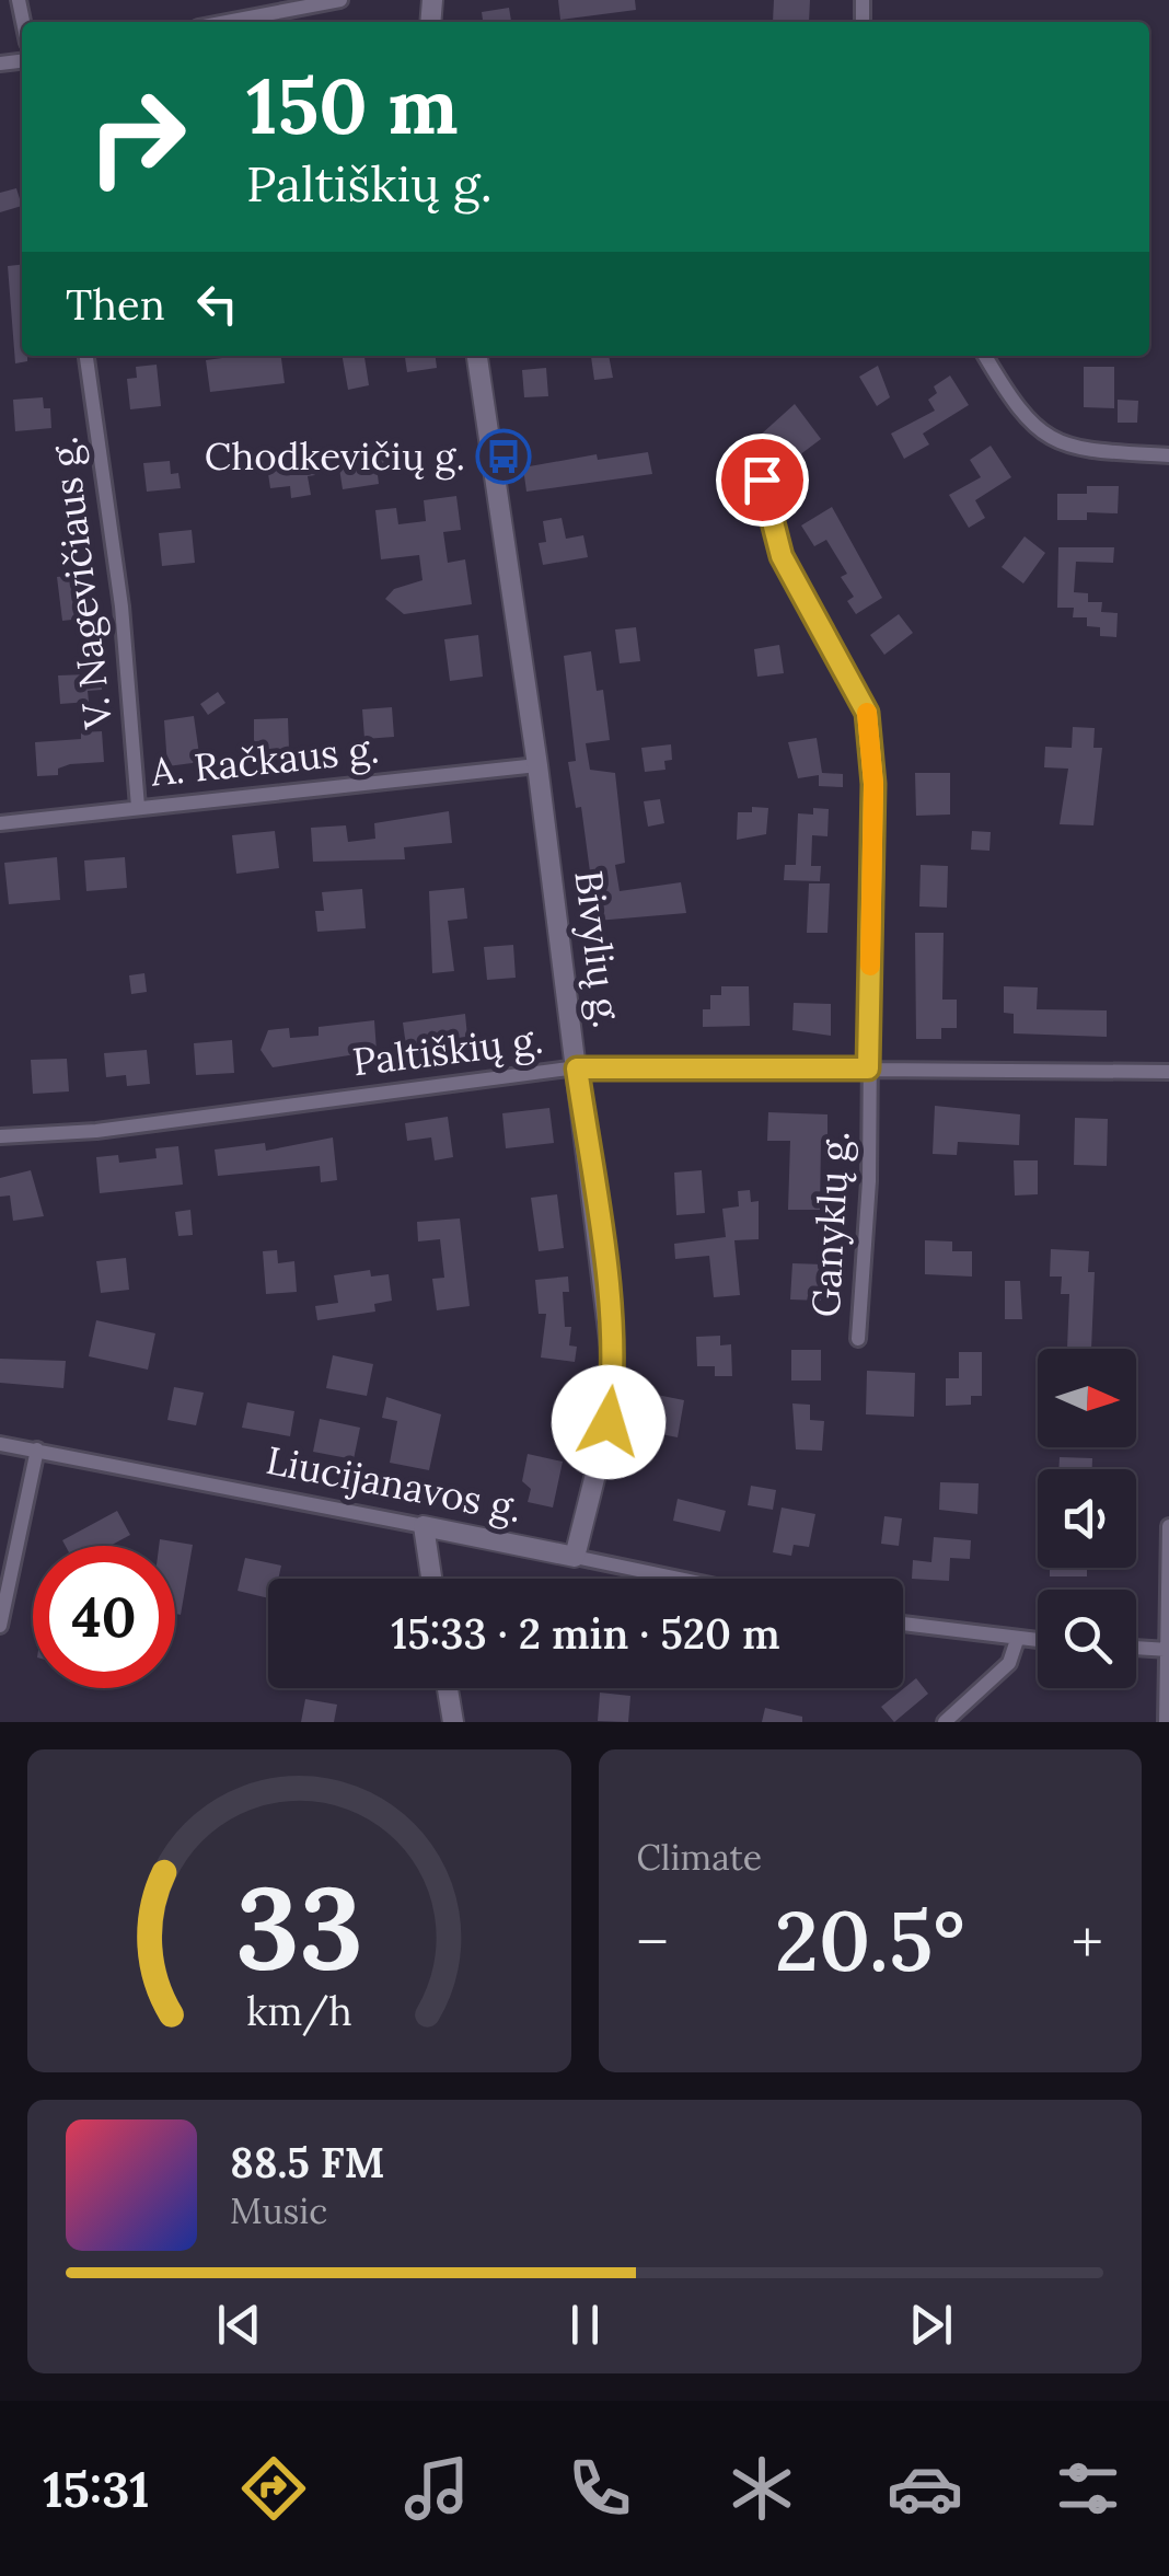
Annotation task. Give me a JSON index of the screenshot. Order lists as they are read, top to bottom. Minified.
{"streets":{"street":["V. Nagevičiaus g.","A. Račkaus g.","Bivylių g.","Paltiškių g.","Ganyklų g.","Liucijanavos g."]},"crossings":[["V. Nagevičiaus g.","A. Račkaus g."],["A. Račkaus g.","Bivylių g."],["Bivylių g.","Paltiškių g."],["Bivylių g.","Liucijanavos g."],["Paltiškių g.","Ganyklų g."]],"places":{"bus stop":["Chodkevičių g."]},"north":"right","page":{"turn":["150 m","Paltiškių g."],"then":"Then","limit":"40","trip":"15:33 · 2 min · 520 m","tile":"Climate","heat":["−","20.5°","+"],"song":["88.5 FM","Music"],"tabs":"15:31","gauge":["33","km/h"]}}
